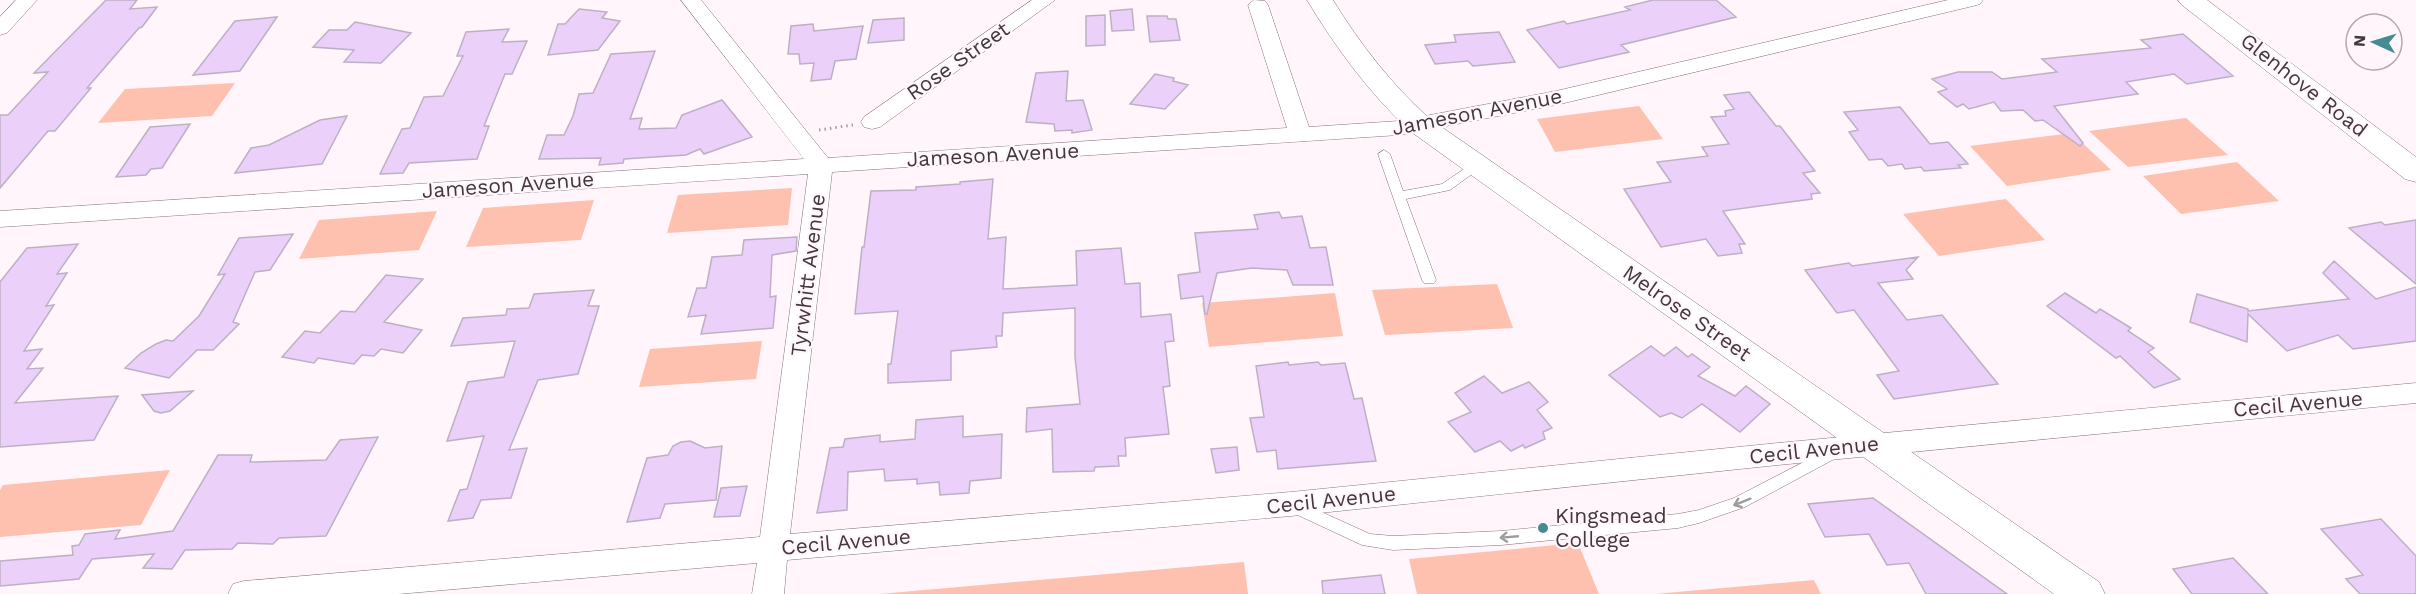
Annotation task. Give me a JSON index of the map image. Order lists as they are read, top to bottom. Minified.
{"streets":{"street":["Rose Street","Glenhove Road","Jameson Avenue","Tyrwhitt Avenue","Melrose Street","Cecil Avenue"]},"crossings":[["Jameson Avenue","Tyrwhitt Avenue"],["Jameson Avenue","Melrose Street"],["Tyrwhitt Avenue","Cecil Avenue"],["Melrose Street","Cecil Avenue"]],"places":["Kingsmead College"],"north":"left"}
